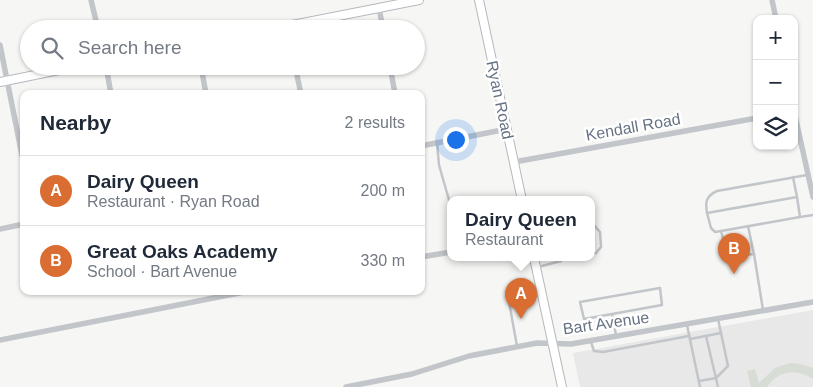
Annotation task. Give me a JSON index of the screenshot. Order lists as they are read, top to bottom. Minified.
{"streets":{"main road":["Ryan Road"],"street":["Kendall Road","Bart Avenue"]},"crossings":[["Ryan Road","Kendall Road"]],"page":{"map_buttons":["+","−"],"search":"Search here","heading":["Nearby","2 results"],"list":[{"mark":"A","name":"Dairy Queen","note":"Restaurant · Ryan Road","value":"200 m"},{"mark":"B","name":"Great Oaks Academy","note":"School · Bart Avenue","value":"330 m"}],"popup":["Dairy Queen","Restaurant"],"pins":["B","A"]}}
